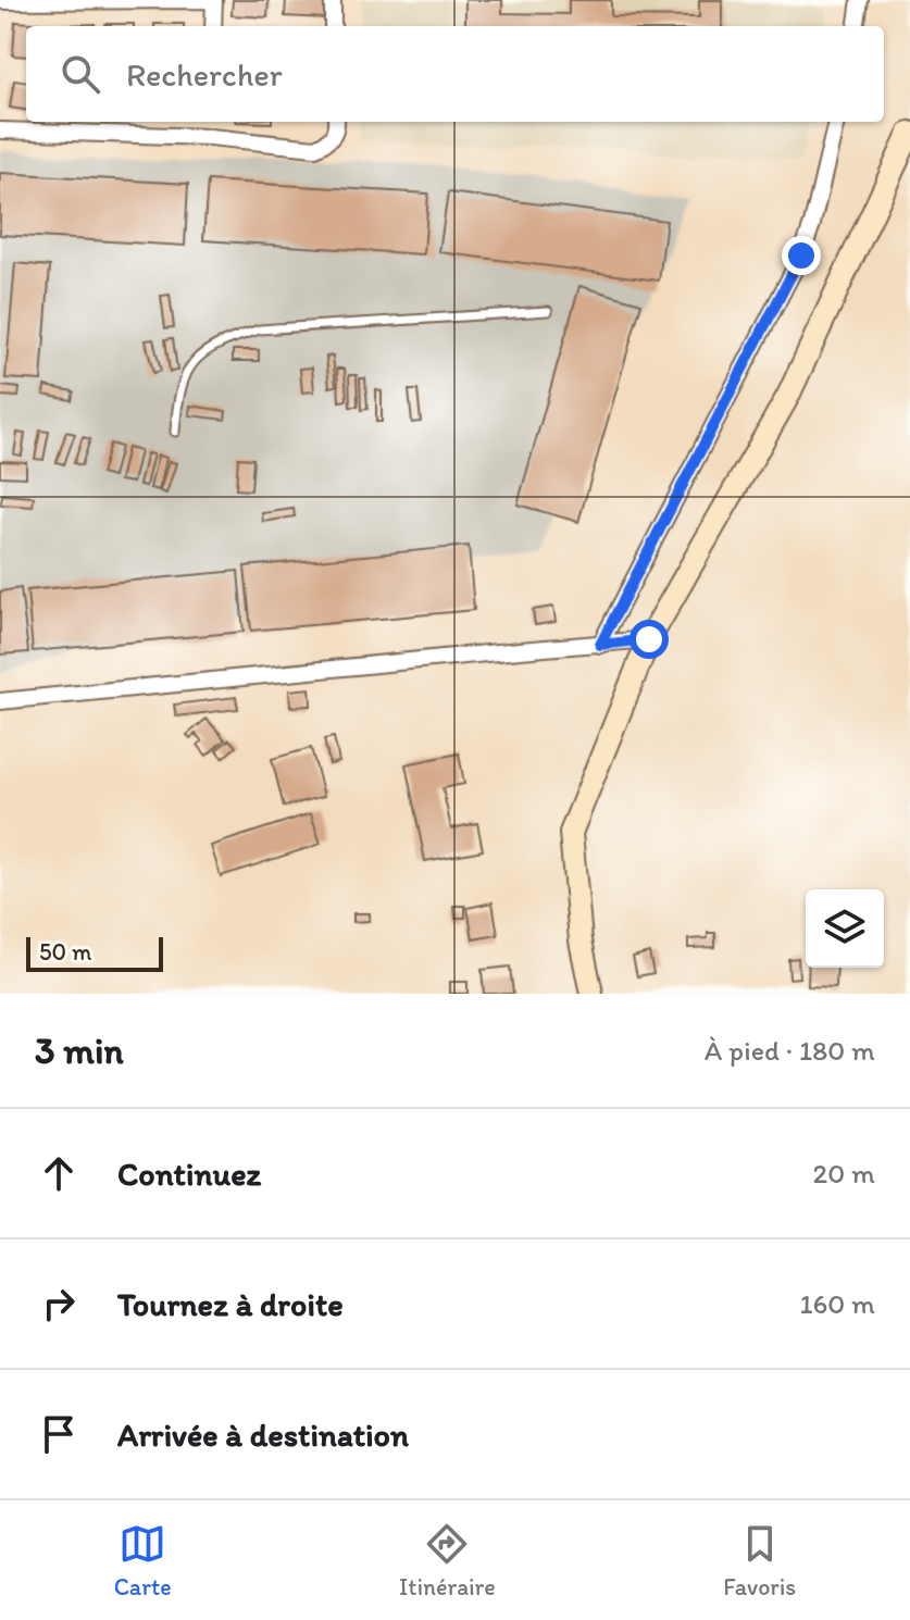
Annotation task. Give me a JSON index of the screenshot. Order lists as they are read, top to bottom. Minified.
{"scale_bar":"50 m","page":{"search":"Rechercher","scale":"50 m","heading":["3 min","À pied · 180 m"],"list":[["Continuez","20 m"],["Tournez à droite","160 m"],"Arrivée à destination"],"nav":["Carte","Itinéraire","Favoris"]}}
